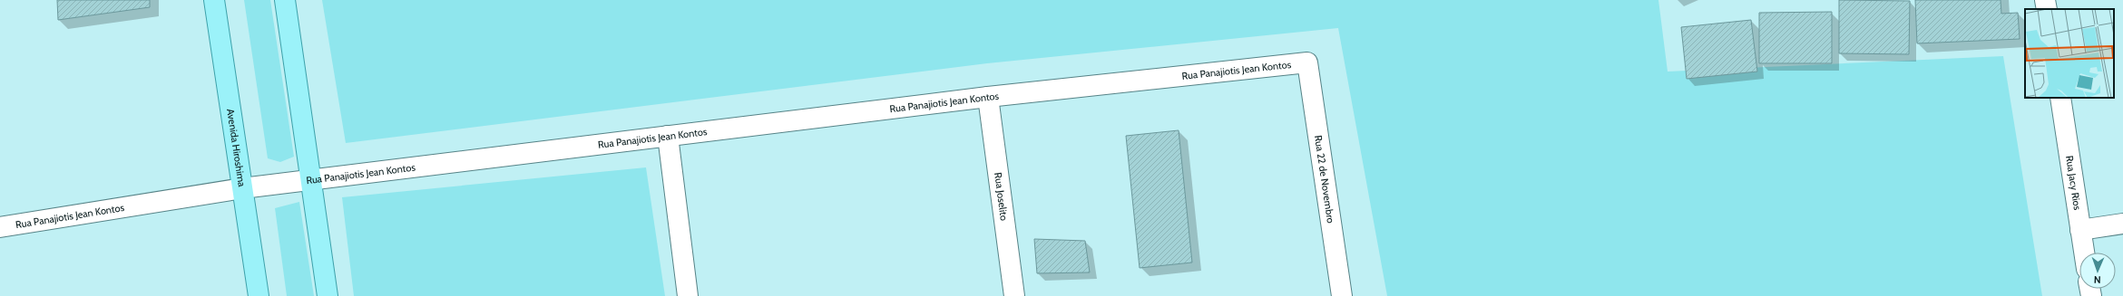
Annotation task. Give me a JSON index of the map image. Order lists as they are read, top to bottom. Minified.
{"streets":{"main road":["Avenida Hiroshima"],"street":["Rua Panajiotis Jean Kontos","Rua 22 de Novembro","Rua Jacy Rios","Rua Joselito"]},"crossings":[["Rua Panajiotis Jean Kontos","Avenida Hiroshima"],["Rua Panajiotis Jean Kontos","Rua 22 de Novembro"],["Rua Panajiotis Jean Kontos","Rua Joselito"]],"north":"bottom"}
